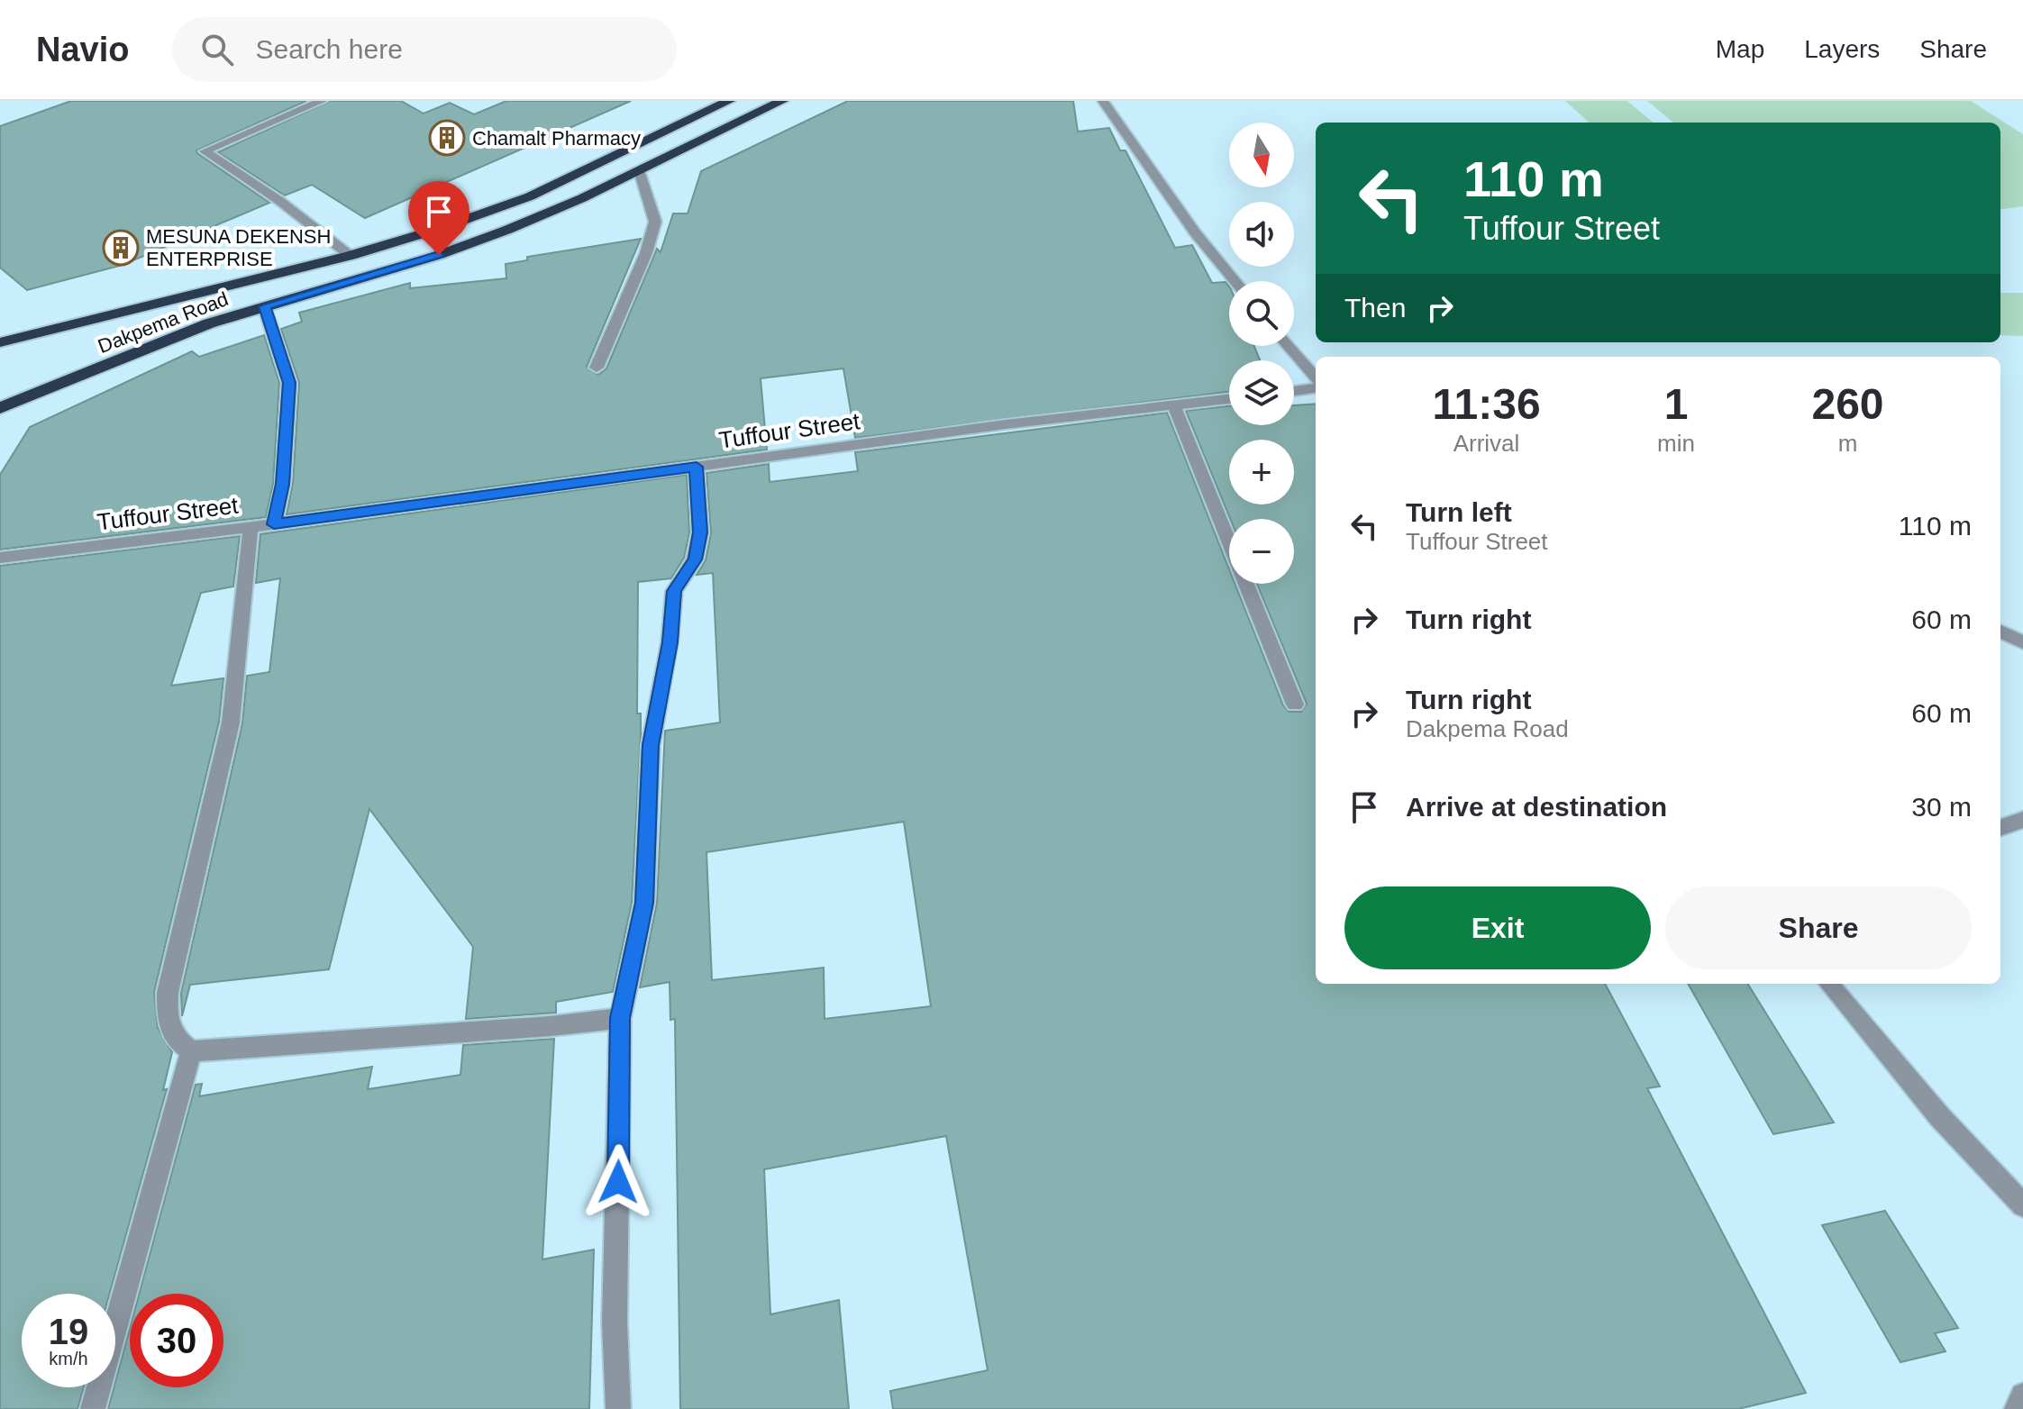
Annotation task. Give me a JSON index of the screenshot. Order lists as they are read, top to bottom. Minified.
{"streets":{"highway":["Dakpema Road"],"street":["Tuffour Street"]},"places":{"building":["Chamalt Pharmacy","MESUNA DEKENSH ENTERPRISE"]},"north":"bottom","page":{"header":"Navio","search":"Search here","nav":["Map","Layers","Share"],"map_buttons":["+","−"],"turn":["110 m","Tuffour Street"],"then":"Then","eta":["11:36","Arrival","1","min","260","m"],"list":[{"name":"Turn left","note":"Tuffour Street","value":"110 m"},{"name":"Turn right","value":"60 m"},{"name":"Turn right","note":"Dakpema Road","value":"60 m"},{"name":"Arrive at destination","value":"30 m"}],"buttons":["Exit","Share"],"speed":"19 km/h","limit":"30"}}
